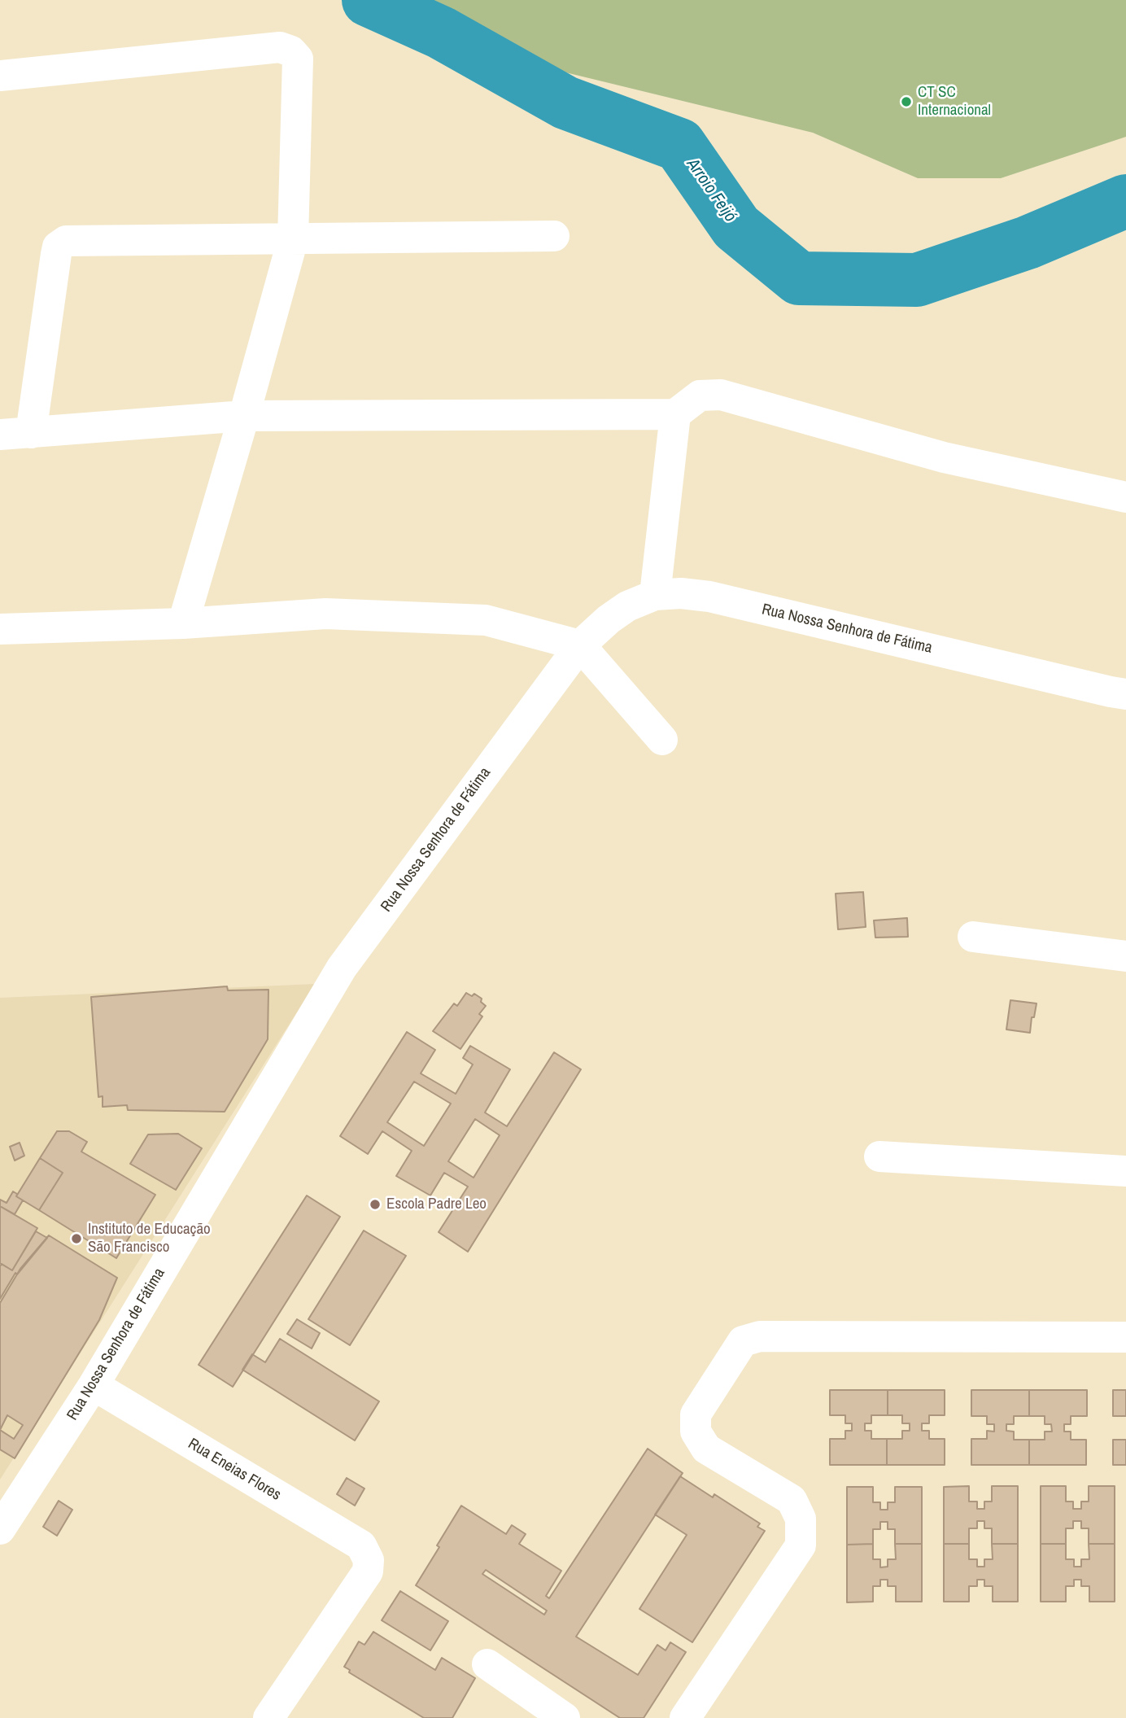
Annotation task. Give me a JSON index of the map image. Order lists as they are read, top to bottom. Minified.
{"streets":{"street":["Rua Nossa Senhora de Fátima","Rua Eneias Flores"]},"crossings":[["Rua Nossa Senhora de Fátima","Rua Eneias Flores"]],"water":["Arroio Feijó"],"places":["CT SC Internacional","Escola Padre Leo","Instituto de Educação São Francisco"]}
